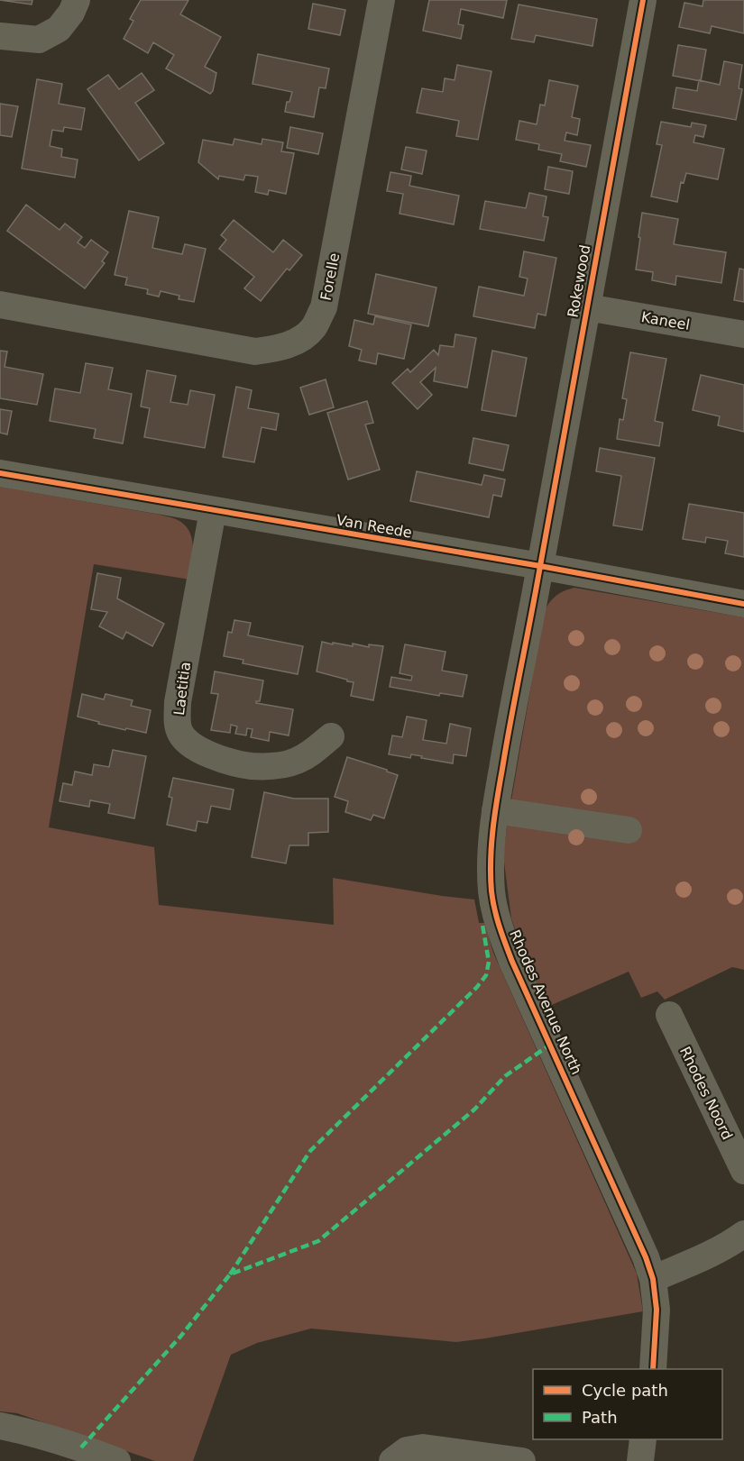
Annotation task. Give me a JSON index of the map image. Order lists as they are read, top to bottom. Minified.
{"streets":{"street":["Forelle","Rokewood","Kaneel","Van Reede","Laetitia","Rhodes Avenue North","Rhodes Noord"]},"crossings":[["Rokewood","Kaneel"],["Rokewood","Van Reede"],["Rokewood","Rhodes Avenue North"],["Van Reede","Laetitia"],["Van Reede","Rhodes Avenue North"]],"legend":["Cycle path","Path"]}
